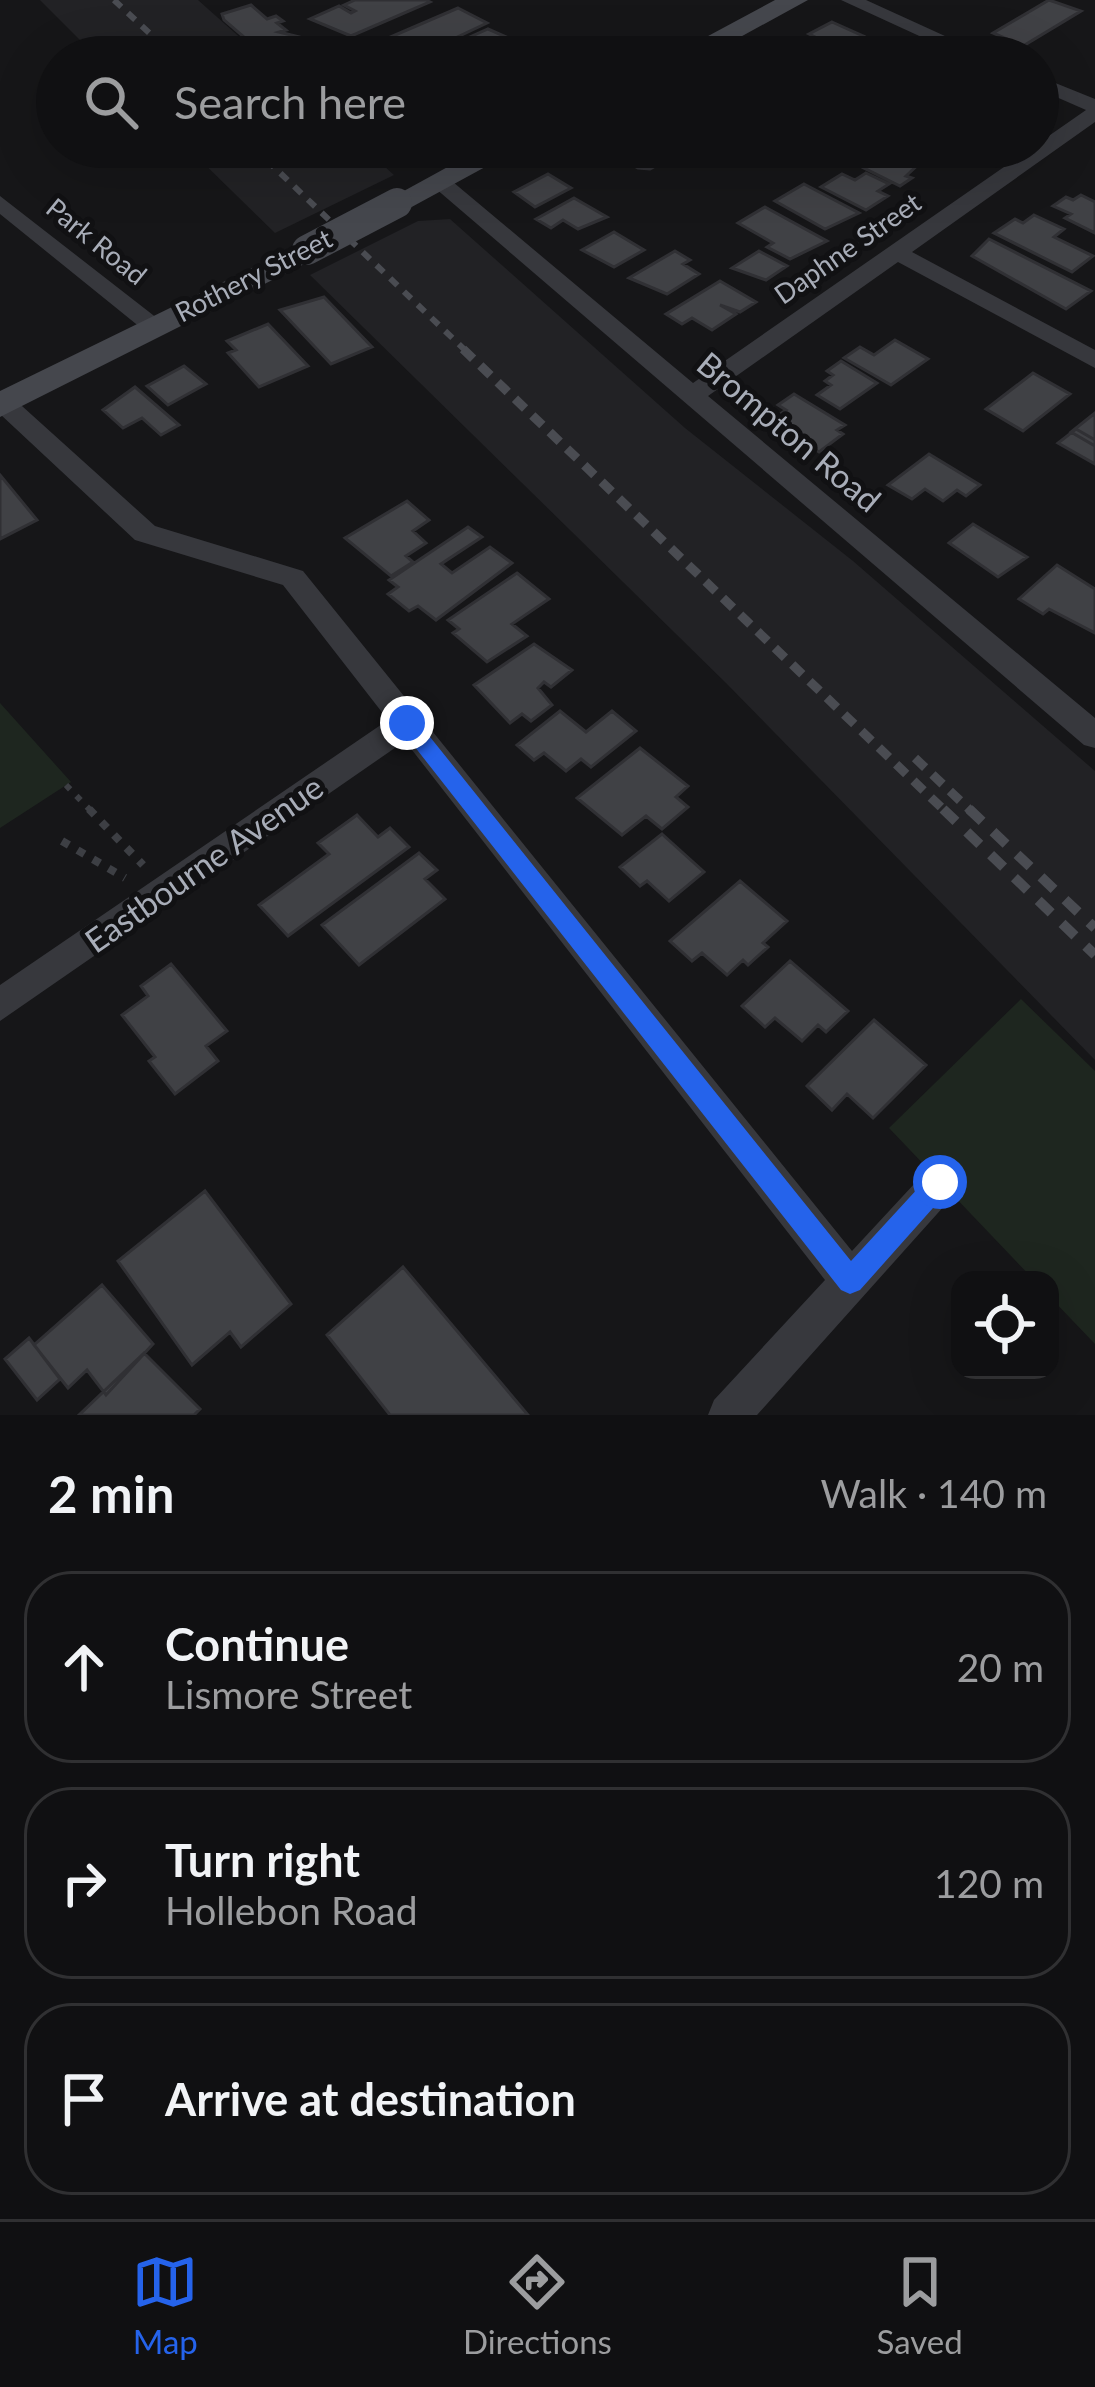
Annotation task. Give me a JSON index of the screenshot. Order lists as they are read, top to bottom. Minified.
{"streets":{"main road":["Rothery Street"],"street":["Park Road","Daphne Street","Brompton Road","Eastbourne Avenue"]},"crossings":[["Park Road","Rothery Street"],["Daphne Street","Brompton Road"],["Rothery Street","Brompton Road"]],"page":{"search":"Search here","heading":["2 min","Walk · 140 m"],"list":[["Continue","Lismore Street","20 m"],["Turn right","Hollebon Road","120 m"],"Arrive at destination"],"nav":["Map","Directions","Saved"]}}
